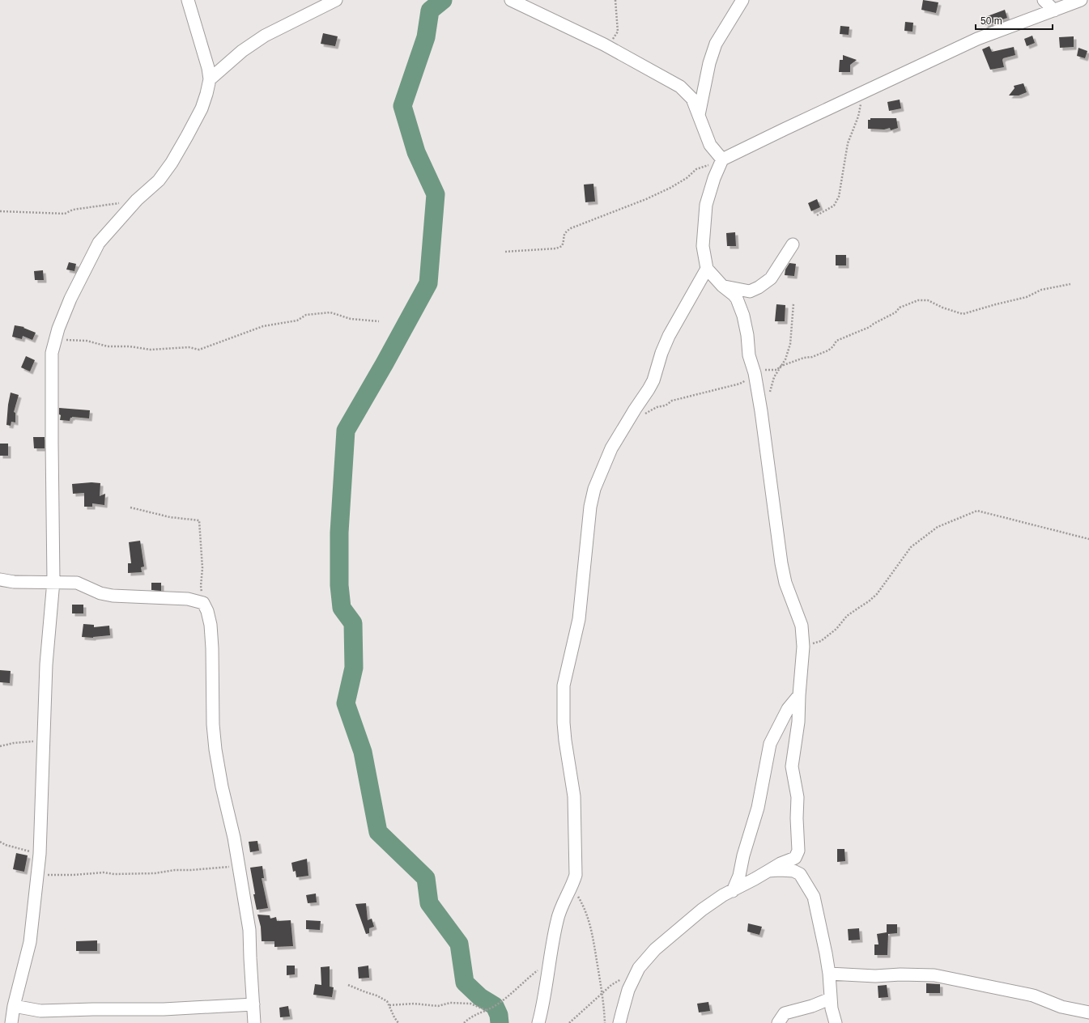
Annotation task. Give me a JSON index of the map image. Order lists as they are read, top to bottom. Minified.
{"scale_bar":"50 m"}
